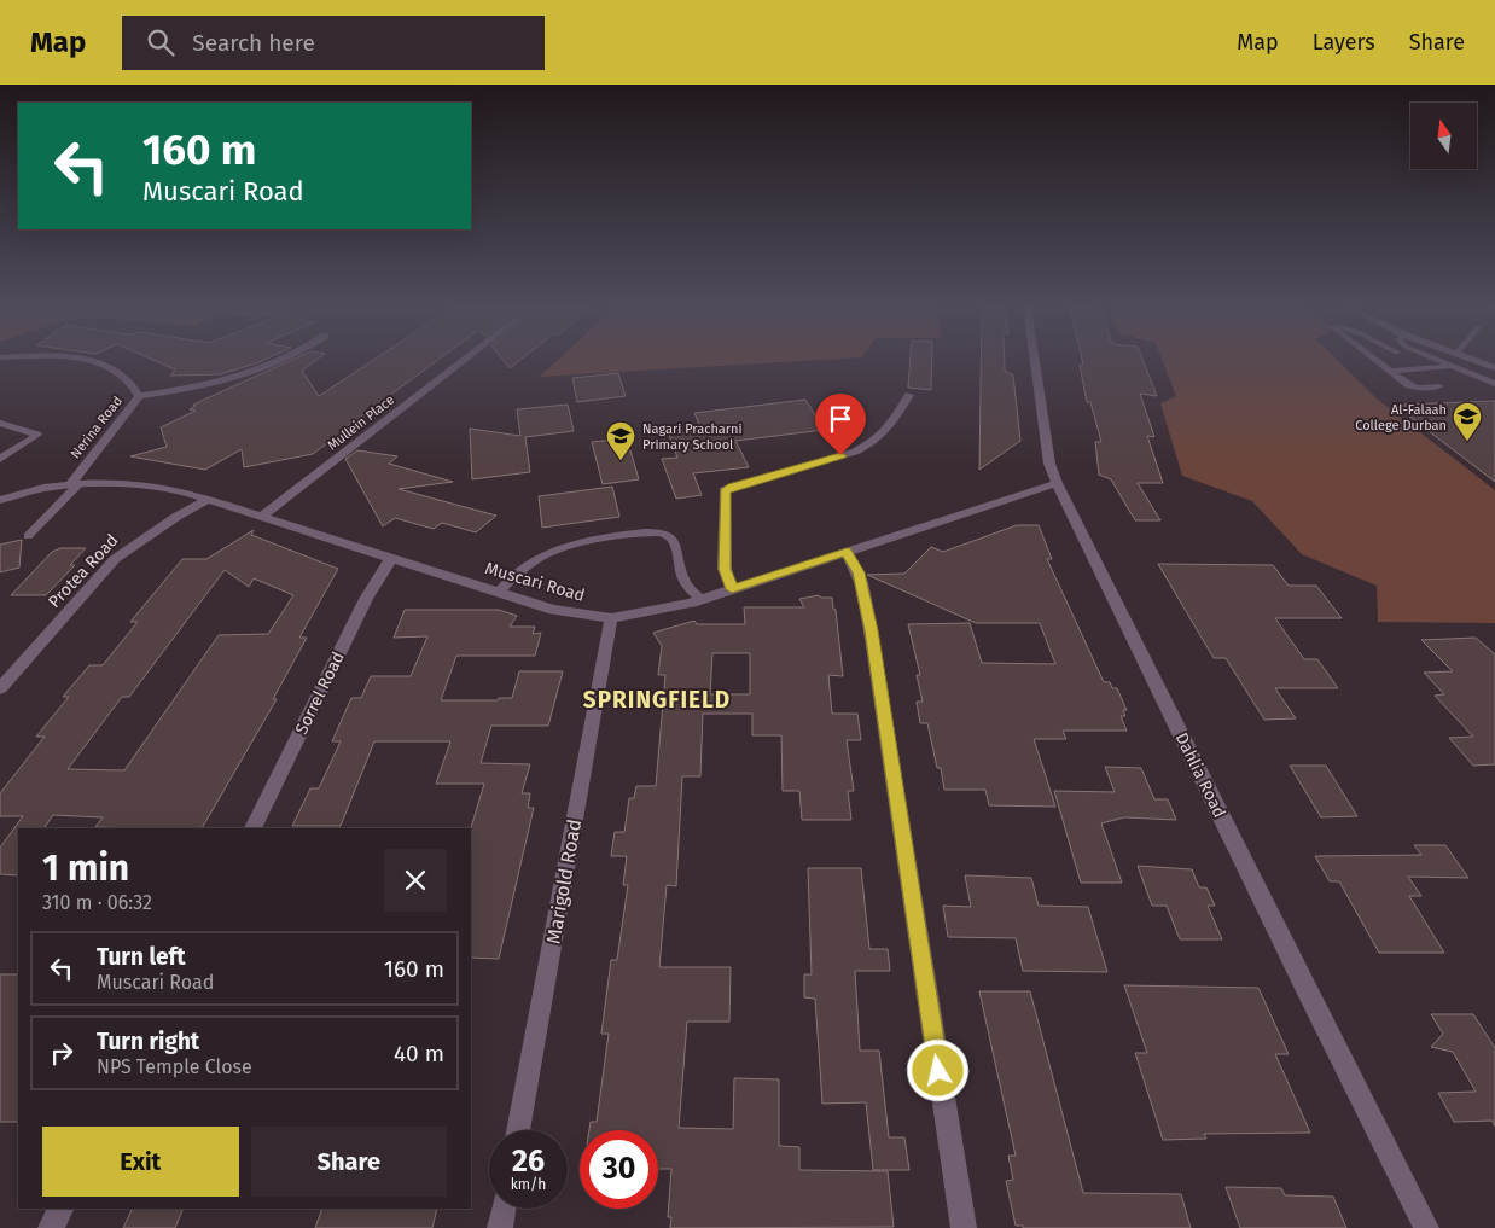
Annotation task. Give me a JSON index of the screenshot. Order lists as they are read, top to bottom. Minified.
{"streets":{"street":["Mullein Place","Nerina Road","Protea Road","Muscari Road","Sorrel Road","Dahlia Road","Marigold Road"]},"crossings":[["Mullein Place","Muscari Road"],["Nerina Road","Muscari Road"],["Protea Road","Muscari Road"],["Muscari Road","Sorrel Road"],["Muscari Road","Dahlia Road"],["Muscari Road","Marigold Road"]],"districts":["SPRINGFIELD"],"places":{"school or university":["Al-Falaah College Durban","Nagari Pracharni Primary School"]},"north":"top","page":{"header":"Map","search":"Search here","nav":["Map","Layers","Share"],"turn":["160 m","Muscari Road"],"heading":["1 min","310 m · 06:32"],"list":[{"name":"Turn left","note":"Muscari Road","value":"160 m"},{"name":"Turn right","note":"NPS Temple Close","value":"40 m"}],"buttons":["Exit","Share"],"speed":"26 km/h","limit":"30"}}
